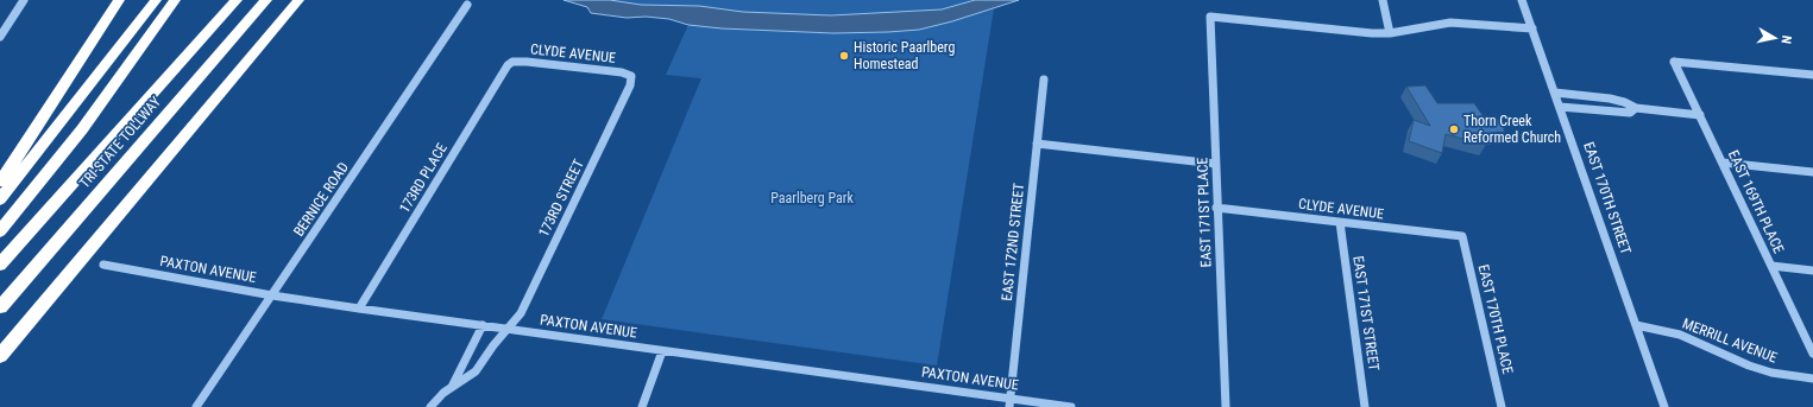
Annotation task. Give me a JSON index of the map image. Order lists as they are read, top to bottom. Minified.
{"streets":{"highway":["TRI-STATE TOLLWAY"],"street":["CLYDE AVENUE","173RD PLACE","173RD STREET","EAST 170TH STREET","BERNICE ROAD","EAST 169TH PLACE","EAST 171ST PLACE","EAST 172ND STREET","PAXTON AVENUE","EAST 171ST STREET","EAST 170TH PLACE","MERRILL AVENUE"]},"crossings":[["CLYDE AVENUE","173RD PLACE"],["CLYDE AVENUE","173RD STREET"],["CLYDE AVENUE","EAST 171ST PLACE"],["CLYDE AVENUE","EAST 171ST STREET"],["CLYDE AVENUE","EAST 170TH PLACE"],["173RD PLACE","PAXTON AVENUE"],["173RD STREET","PAXTON AVENUE"],["EAST 170TH STREET","MERRILL AVENUE"],["BERNICE ROAD","PAXTON AVENUE"],["EAST 172ND STREET","PAXTON AVENUE"]],"parks":["Paarlberg Park"],"places":["Historic Paarlberg Homestead","Thorn Creek Reformed Church"],"north":"right"}
